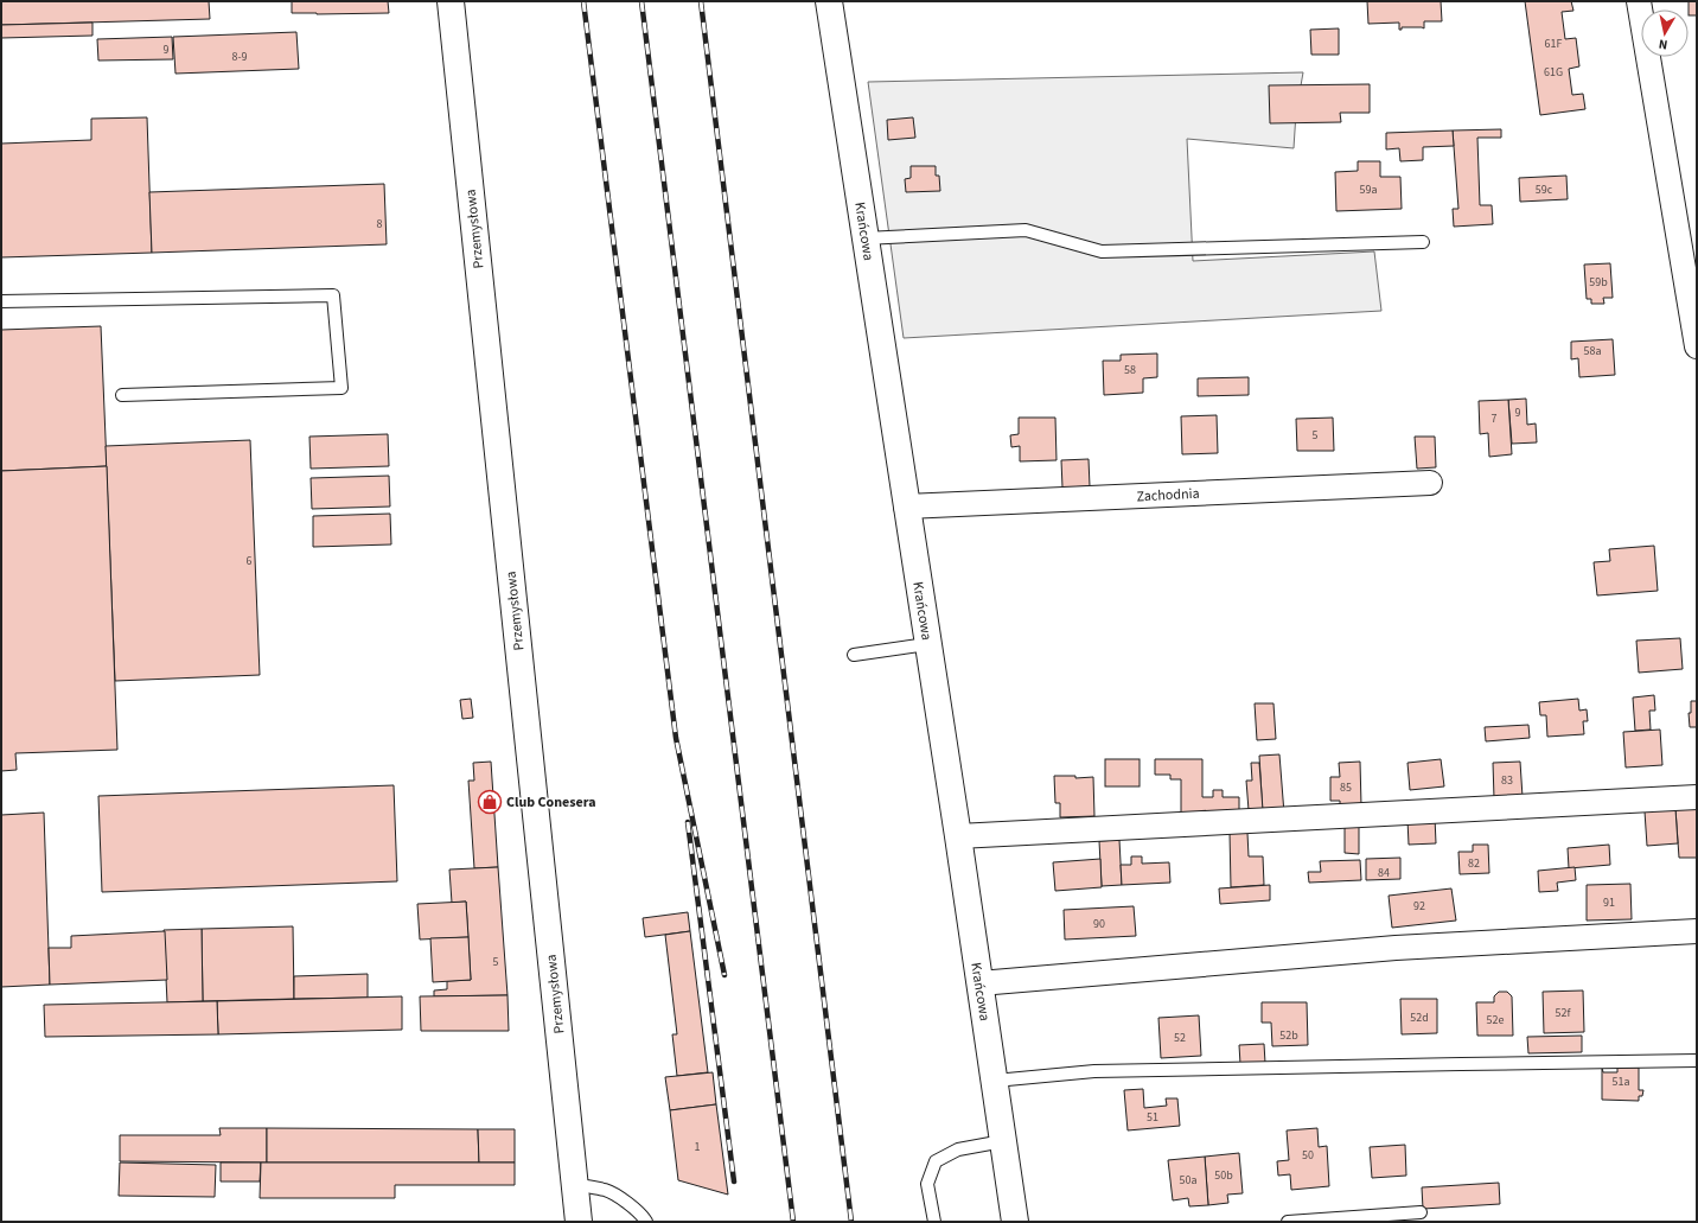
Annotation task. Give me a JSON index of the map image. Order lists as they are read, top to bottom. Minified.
{"streets":{"street":["Przemysłowa","Krańcowa","Zachodnia"]},"crossings":[["Krańcowa","Zachodnia"]],"places":{"shop":["Club Conesera"]},"house_numbers":["61F","9","8-9","61G","59a","59c","8","59b","58a","58","9","7","5","6","83","85","82","84","91","92","90","5","52f","52d","52e","52b","52","51a","51","1","50","50b","50a"],"north":"bottom"}
